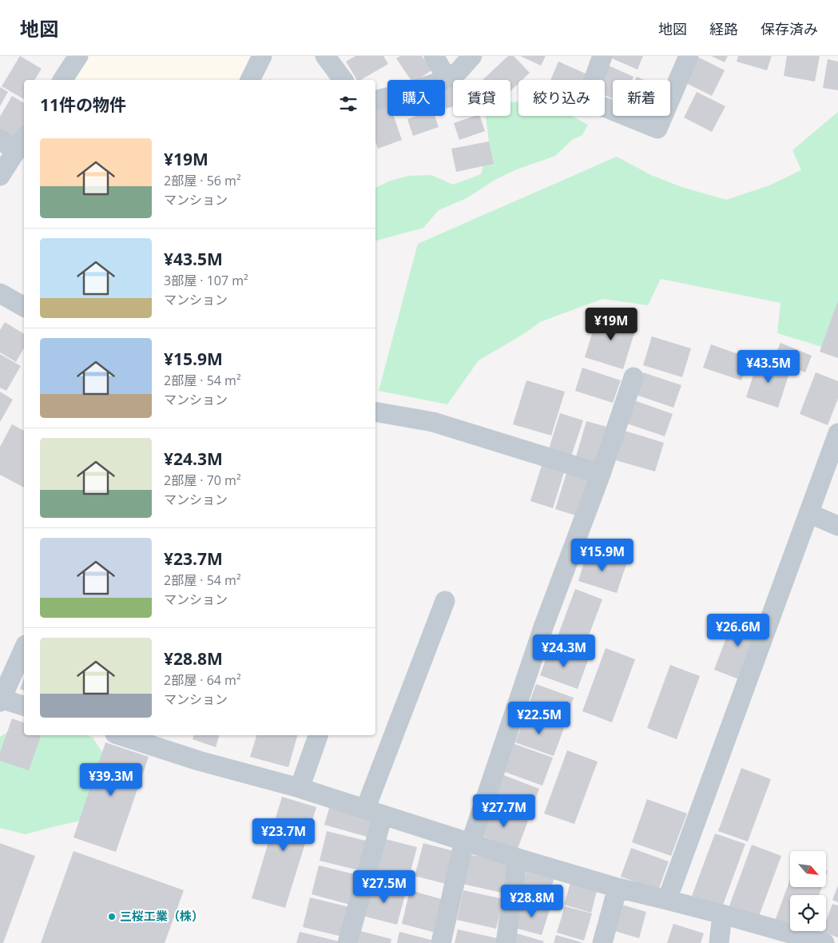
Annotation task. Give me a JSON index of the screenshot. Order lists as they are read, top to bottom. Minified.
{"places":["三桜工業（株）"],"north":"bottom right","page":{"header":"地図","nav":["地図","経路","保存済み"],"chip":["購入","賃貸","絞り込み","新着"],"heading":"11件の物件","list":[{"name":"¥19M","note":"2部屋 · 56 m² · マンション"},{"name":"¥43.5M","note":"3部屋 · 107 m² · マンション"},{"name":"¥15.9M","note":"2部屋 · 54 m² · マンション"},{"name":"¥24.3M","note":"2部屋 · 70 m² · マンション"},{"name":"¥23.7M","note":"2部屋 · 54 m² · マンション"},{"name":"¥28.8M","note":"2部屋 · 64 m² · マンション"}],"price":["¥19M","¥43.5M","¥15.9M","¥26.6M","¥24.3M","¥22.5M","¥39.3M","¥27.7M","¥23.7M","¥27.5M","¥28.8M"]}}
